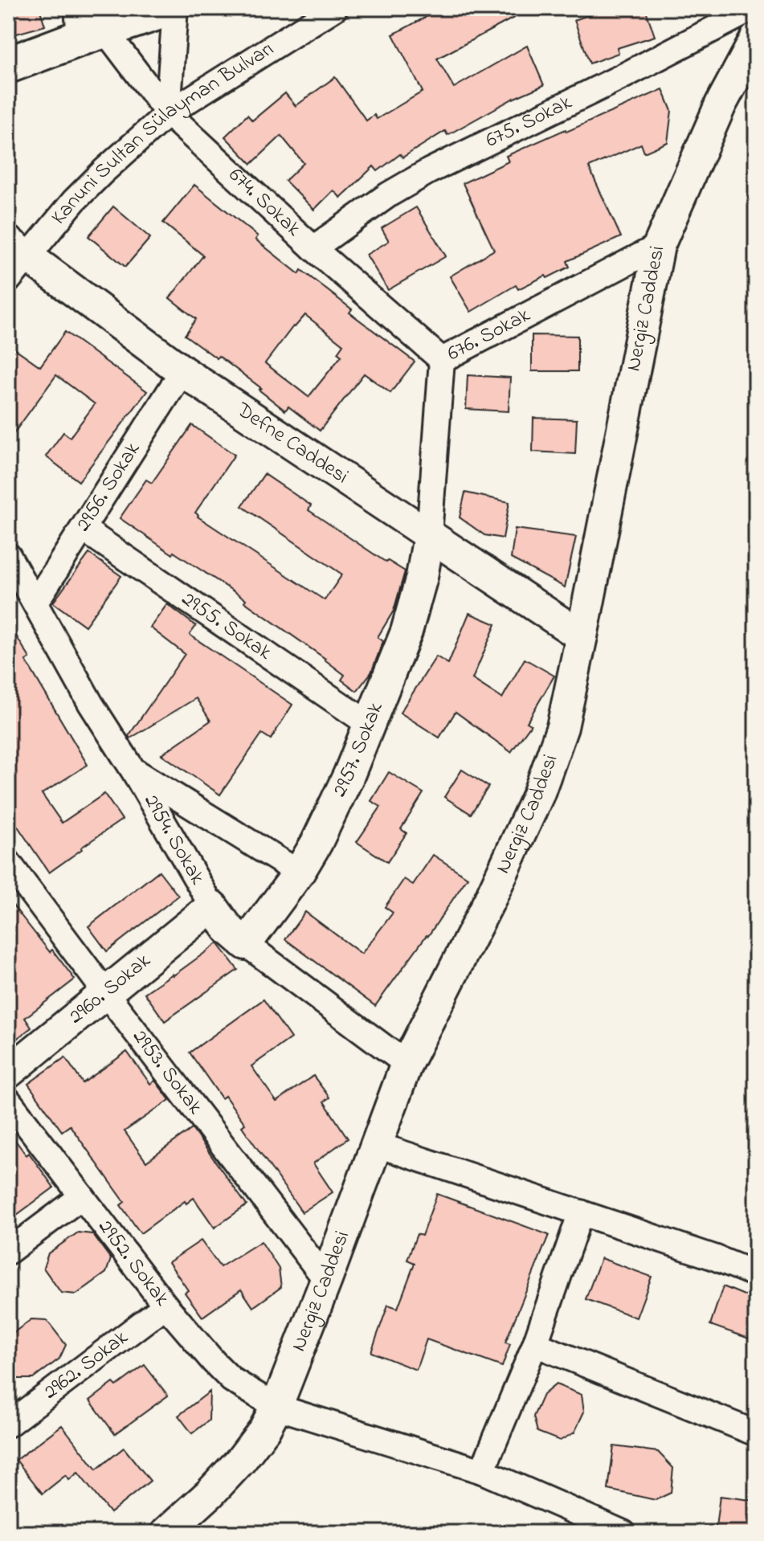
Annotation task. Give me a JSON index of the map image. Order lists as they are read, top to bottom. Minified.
{"streets":{"street":["675. Sokak","Kanuni Sultan Sülayman Bulvarı","674. Sokak","Nergiz Caddesi","676. Sokak","Defne Caddesi","2956. Sokak","2955. Sokak","2957. Sokak","2954. Sokak","2960. Sokak","2953. Sokak","2952. Sokak","2962. Sokak"]},"crossings":[["675. Sokak","674. Sokak"],["Kanuni Sultan Sülayman Bulvarı","674. Sokak"],["Kanuni Sultan Sülayman Bulvarı","Defne Caddesi"],["674. Sokak","676. Sokak"],["Nergiz Caddesi","676. Sokak"],["Nergiz Caddesi","Defne Caddesi"],["Nergiz Caddesi","2954. Sokak"],["Nergiz Caddesi","2953. Sokak"],["Nergiz Caddesi","2952. Sokak"],["676. Sokak","Defne Caddesi"],["676. Sokak","2957. Sokak"],["Defne Caddesi","2956. Sokak"],["Defne Caddesi","2957. Sokak"],["2956. Sokak","2955. Sokak"],["2956. Sokak","2954. Sokak"],["2955. Sokak","2957. Sokak"],["2957. Sokak","2954. Sokak"],["2954. Sokak","2960. Sokak"],["2960. Sokak","2953. Sokak"],["2952. Sokak","2962. Sokak"]]}
